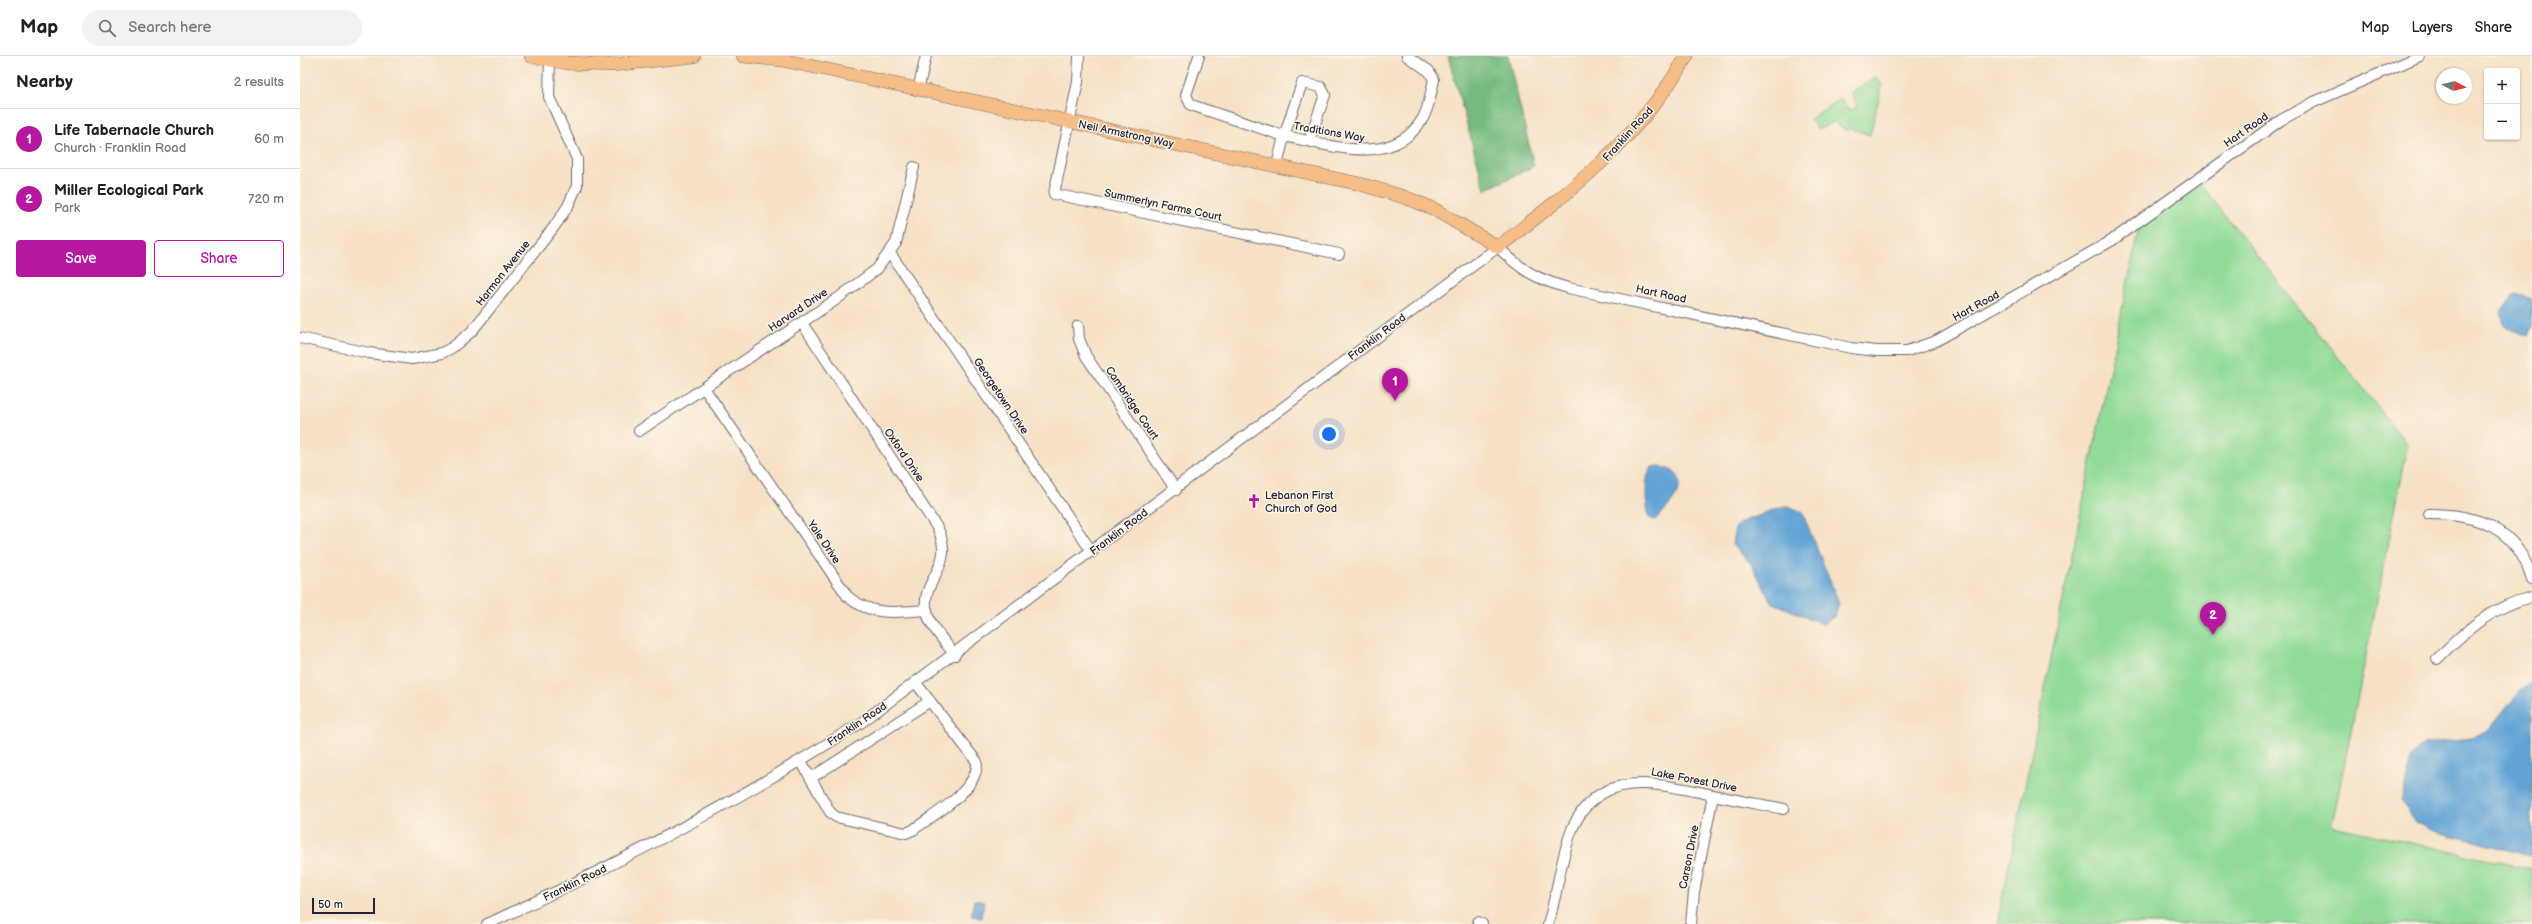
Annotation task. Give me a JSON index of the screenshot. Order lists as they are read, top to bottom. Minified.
{"streets":{"main road":["Neil Armstrong Way","Franklin Road"],"street":["Hart Road","Traditions Way","Summerlyn Farms Court","Harmon Avenue","Harvard Drive","Georgetown Drive","Cambridge Court","Oxford Drive","Yale Drive","Lake Forest Drive","Carson Drive"]},"crossings":[["Hart Road","Neil Armstrong Way"],["Hart Road","Franklin Road"],["Traditions Way","Neil Armstrong Way"],["Neil Armstrong Way","Franklin Road"],["Neil Armstrong Way","Summerlyn Farms Court"],["Franklin Road","Georgetown Drive"],["Franklin Road","Cambridge Court"],["Harvard Drive","Georgetown Drive"],["Harvard Drive","Oxford Drive"],["Harvard Drive","Yale Drive"],["Oxford Drive","Yale Drive"],["Lake Forest Drive","Carson Drive"]],"places":{"church":["Lebanon First Church of God"]},"scale_bar":"50 m","north":"right","page":{"header":"Map","search":"Search here","nav":["Map","Layers","Share"],"heading":["Nearby","2 results"],"map_buttons":["+","−"],"list":[{"mark":"1","name":"Life Tabernacle Church","note":"Church · Franklin Road","value":"60 m"},{"mark":"2","name":"Miller Ecological Park","note":"Park","value":"720 m"}],"buttons":["Save","Share"],"pins":["1","2"],"scale":"50 m"}}
